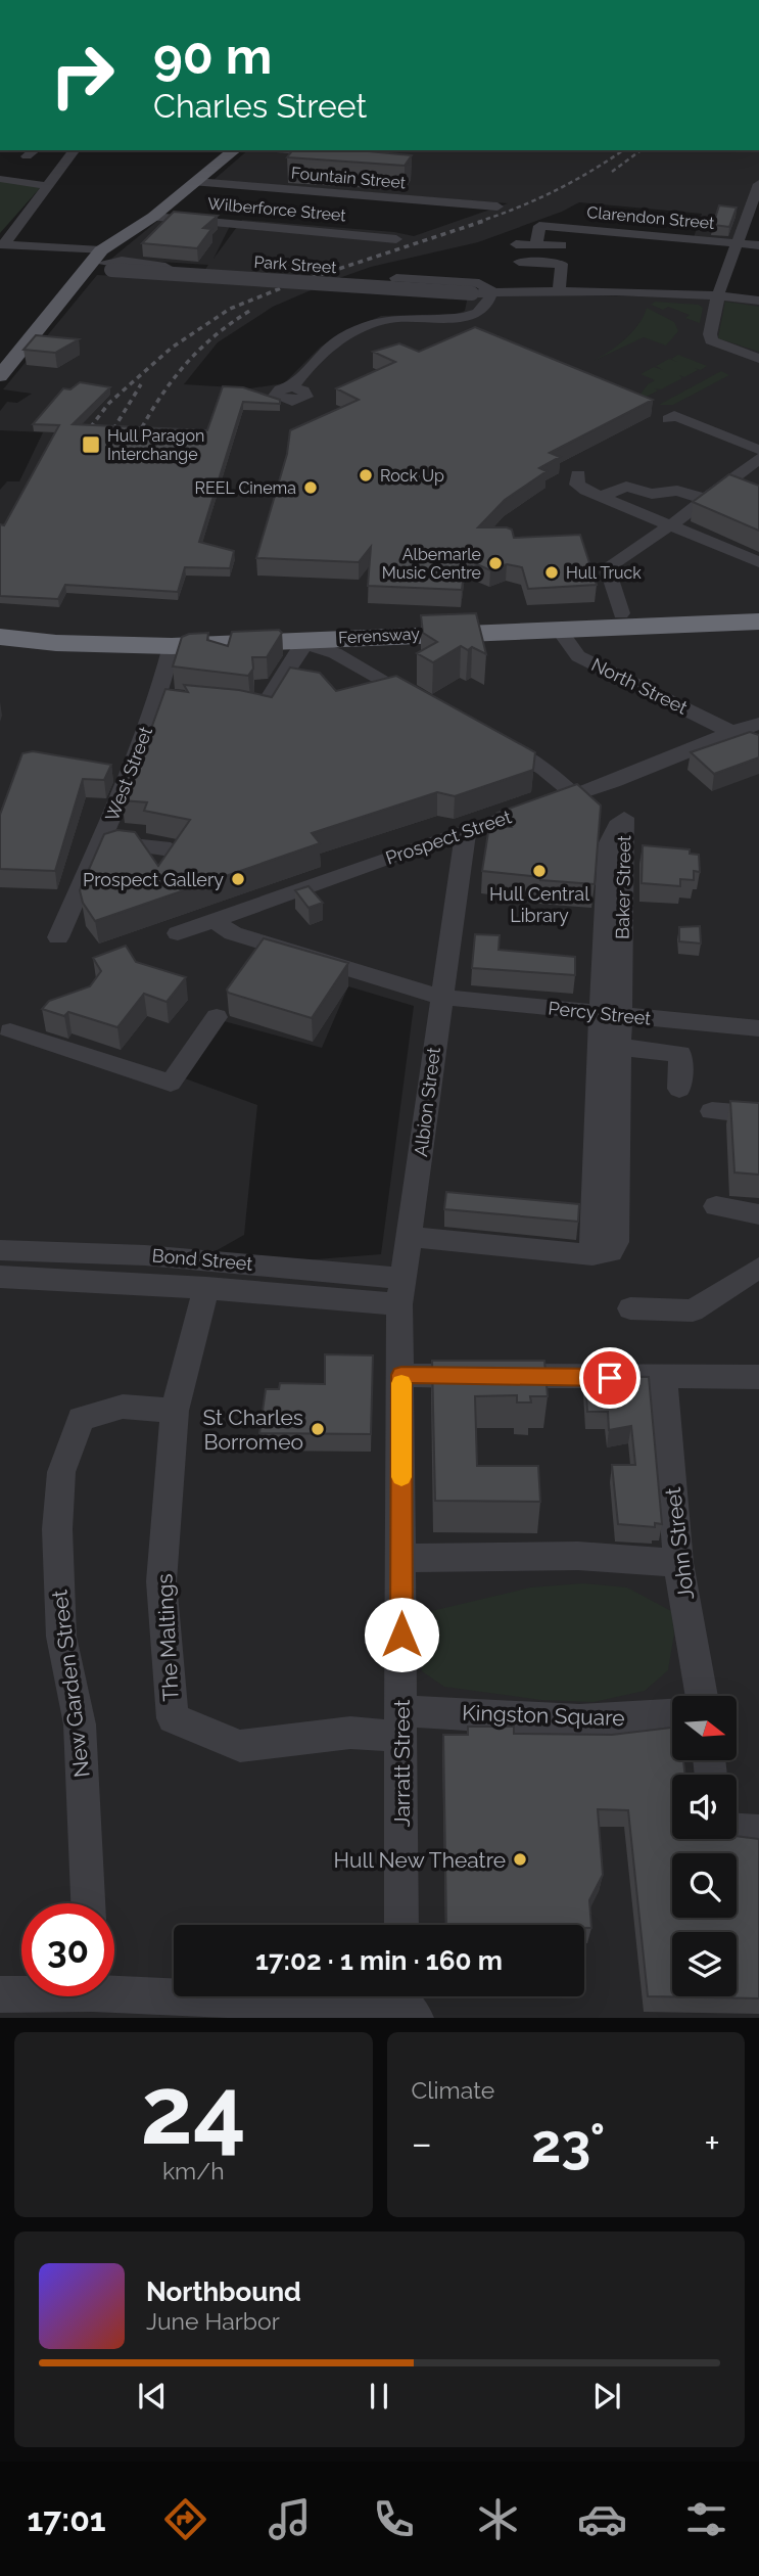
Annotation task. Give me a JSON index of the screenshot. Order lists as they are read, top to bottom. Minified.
{"streets":{"highway":["Ferensway"],"street":["Fountain Street","Wilberforce Street","Clarendon Street","Park Street","North Street","West Street","Prospect Street","Baker Street","Percy Street","Albion Street","Bond Street","John Street","The Maltings","New Garden Street","Kingston Square","Jarratt Street"]},"crossings":[["Ferensway","North Street"],["Ferensway","West Street"],["North Street","Prospect Street"],["Prospect Street","Percy Street"],["Prospect Street","Albion Street"],["Baker Street","Percy Street"],["Percy Street","Albion Street"],["Albion Street","Bond Street"],["Albion Street","Jarratt Street"],["The Maltings","New Garden Street"],["The Maltings","Kingston Square"],["The Maltings","Jarratt Street"],["Kingston Square","Jarratt Street"]],"places":{"transit":["Hull Paragon Interchange"],"other":["Rock Up","REEL Cinema","Albemarle Music Centre","Hull Truck","Hull Central Library","Prospect Gallery","St Charles Borromeo","Hull New Theatre"]},"north":"right","page":{"turn":["90 m","Charles Street"],"limit":"30","trip":"17:02 · 1 min · 160 m","tile":[["24","km/h"],"Climate"],"heat":["−","23°","+"],"song":["Northbound","June Harbor"],"tabs":"17:01"}}
